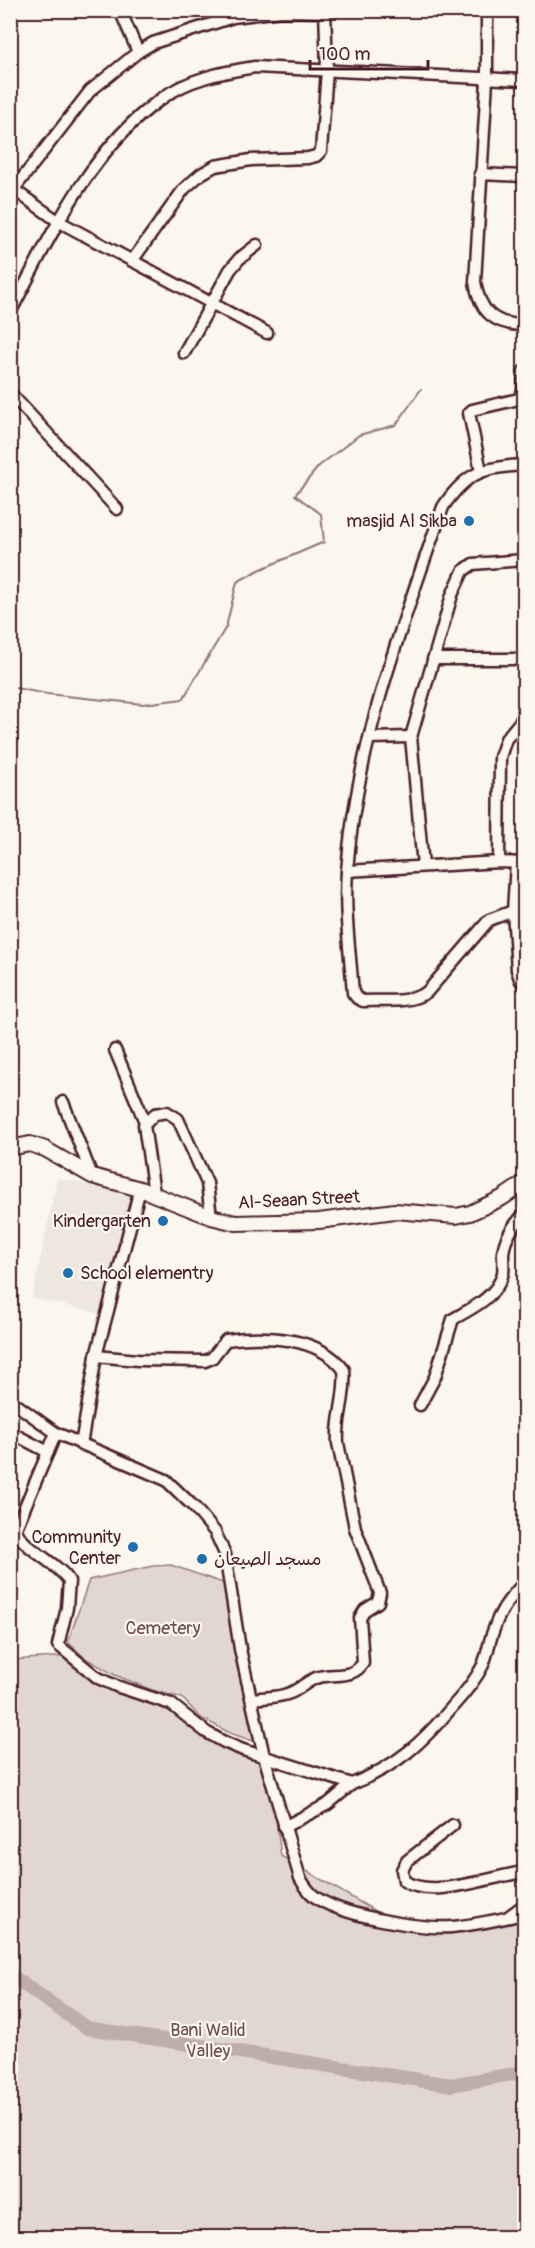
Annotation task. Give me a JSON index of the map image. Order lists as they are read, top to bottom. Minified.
{"streets":{"main road":["Al-Seaan Street"]},"parks":["Cemetery","Bani Walid Valley"],"places":["masjid Al Sikba","Kindergarten","School elementry","Community Center","مسجد الصيعان"],"scale_bar":"100 m"}
